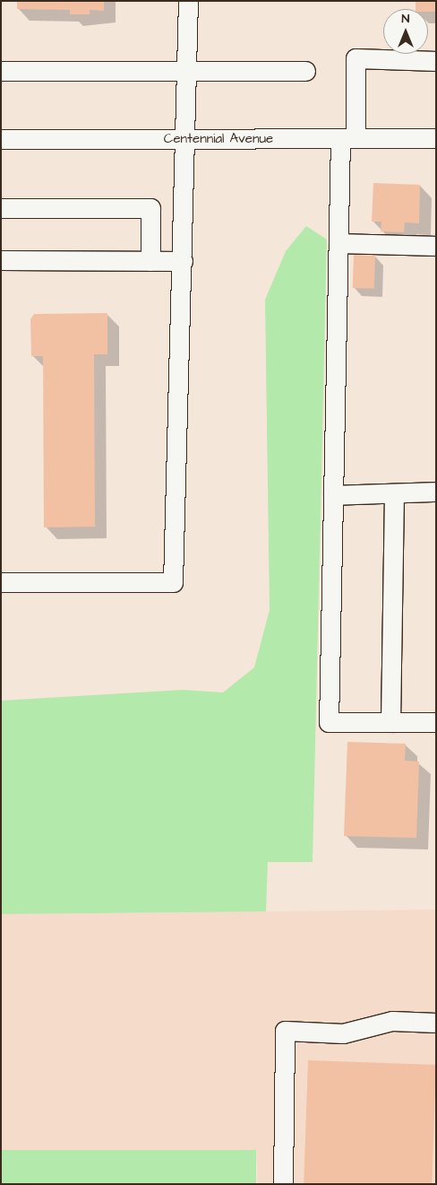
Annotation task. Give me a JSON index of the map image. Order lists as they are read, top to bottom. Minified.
{"streets":{"street":["Centennial Avenue"]},"north":"top"}
